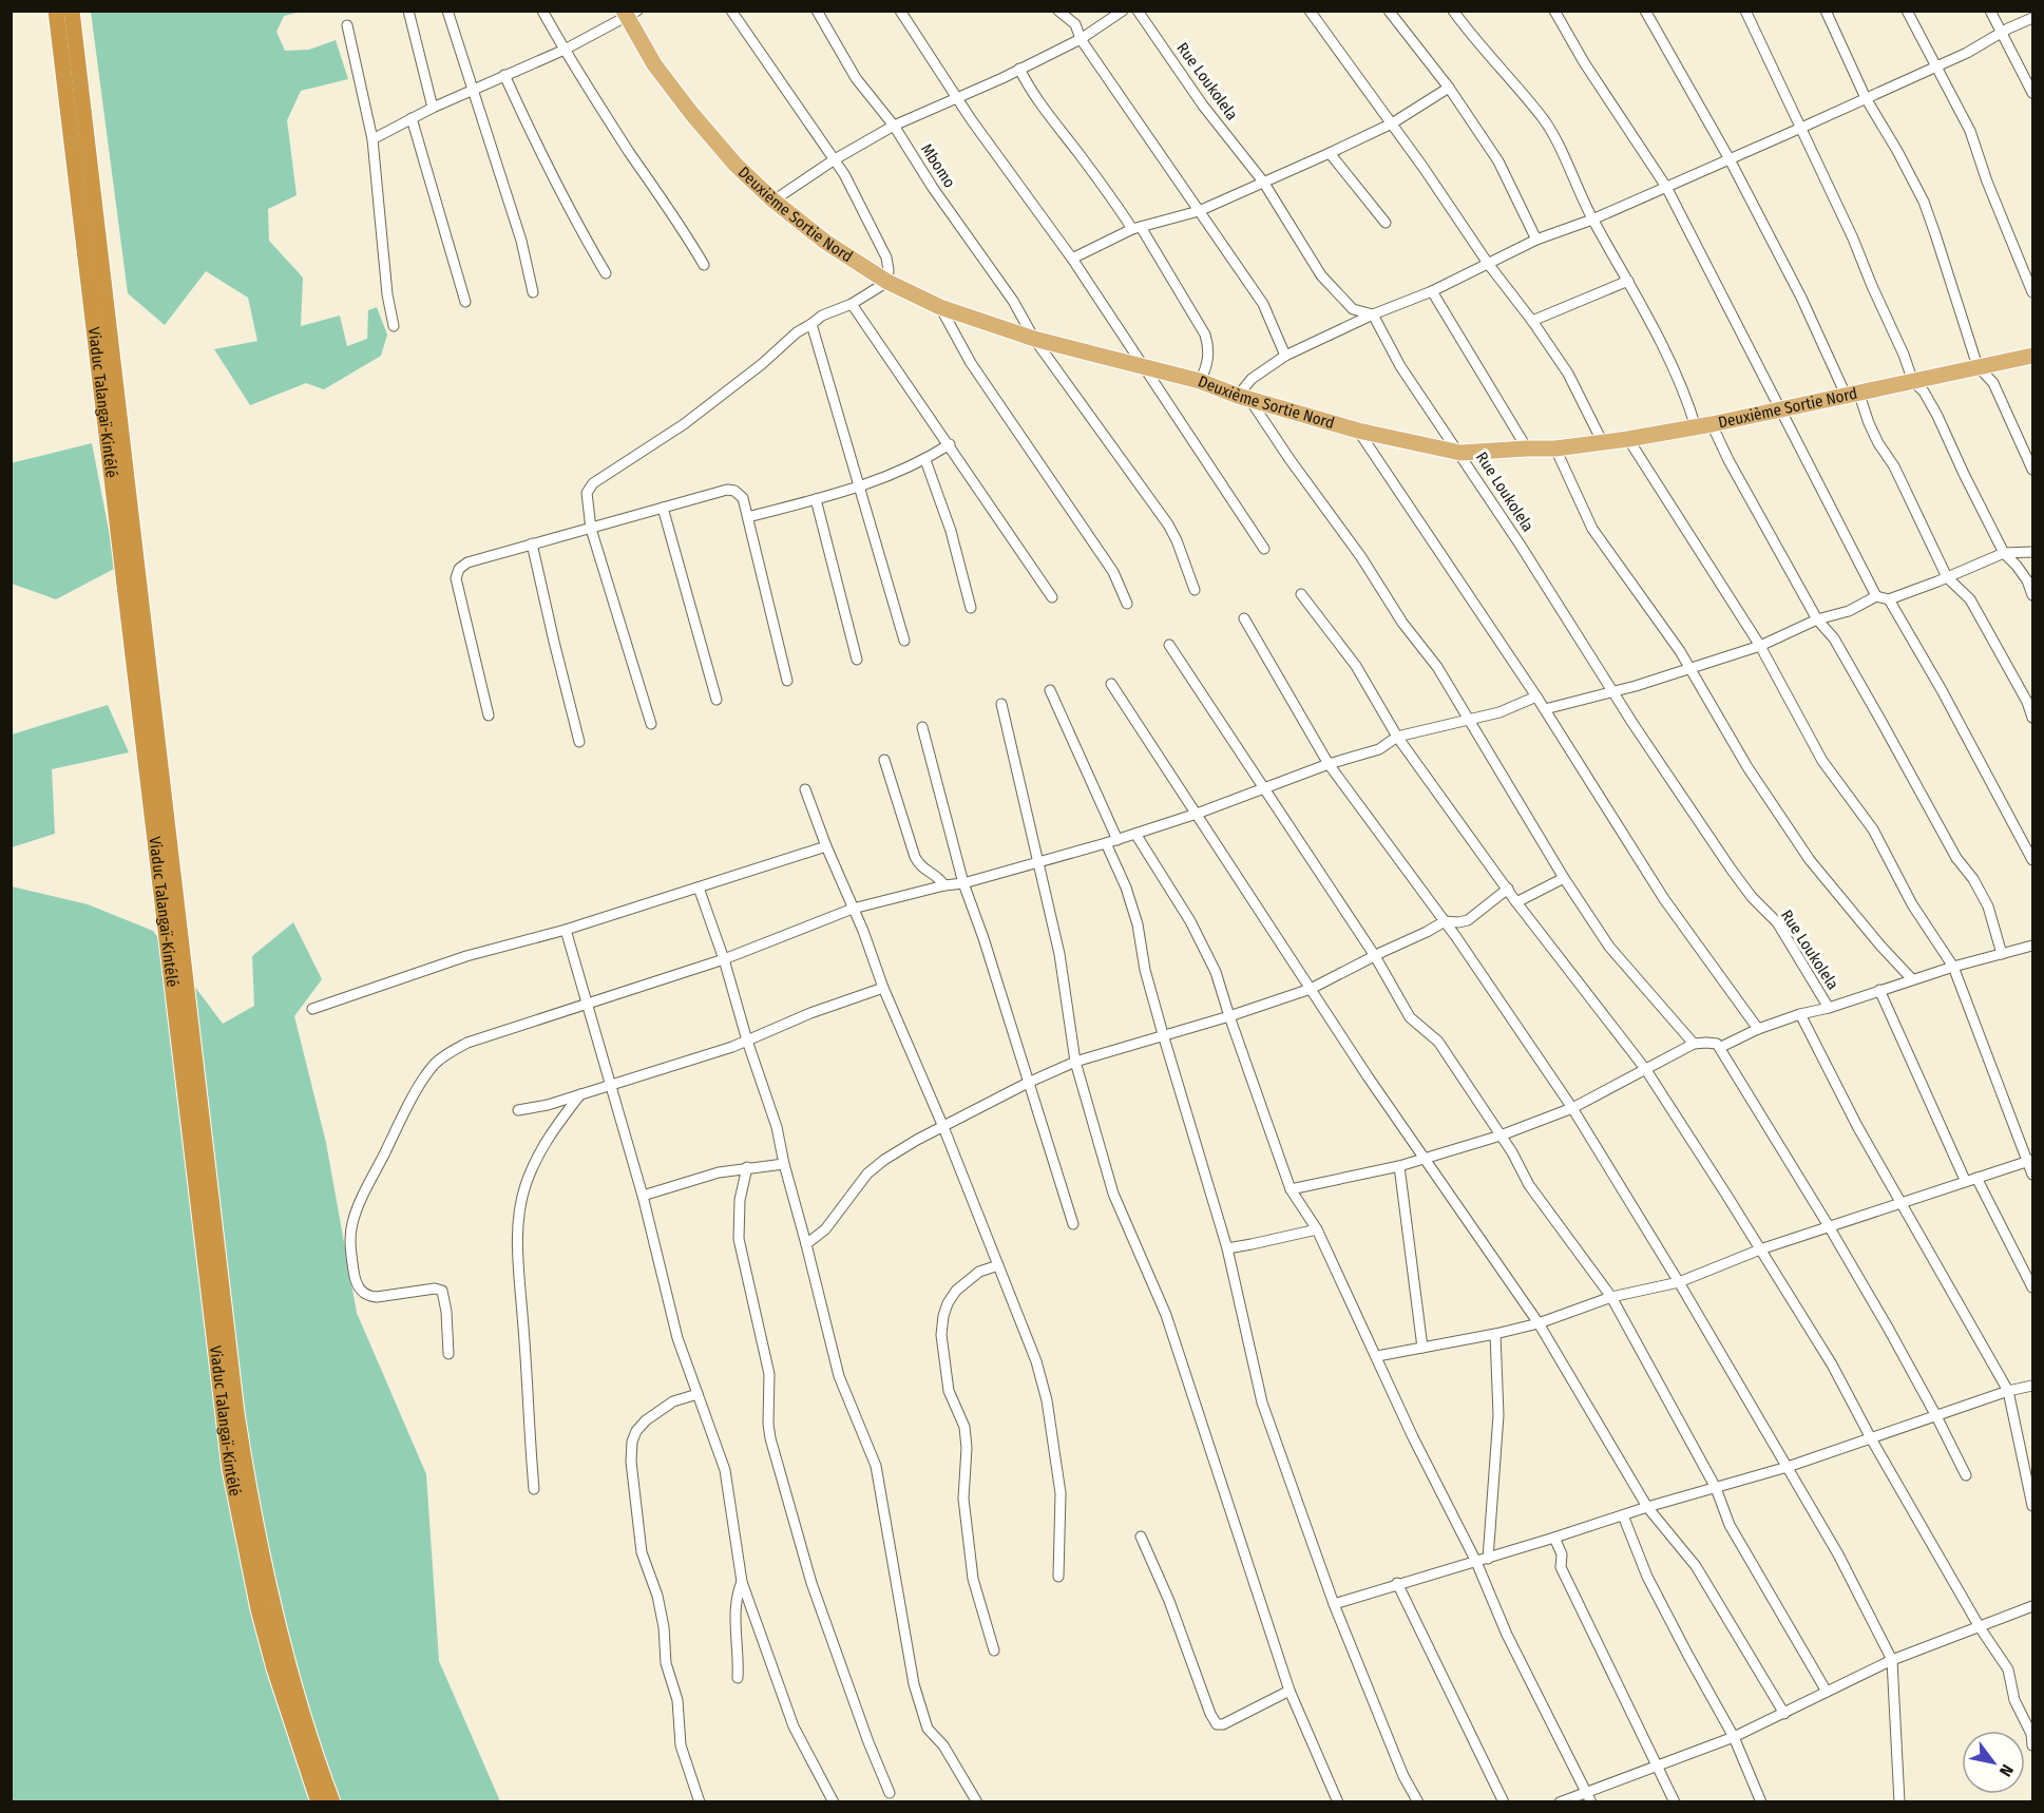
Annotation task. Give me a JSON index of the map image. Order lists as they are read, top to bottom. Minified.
{"streets":{"highway":["Viaduc Talangaï-Kintélé"],"main road":["Deuxième Sortie Nord"],"street":["Rue Loukolela","Mbomo"]},"crossings":[["Rue Loukolela","Deuxième Sortie Nord"],["Mbomo","Deuxième Sortie Nord"]],"north":"bottom right"}
